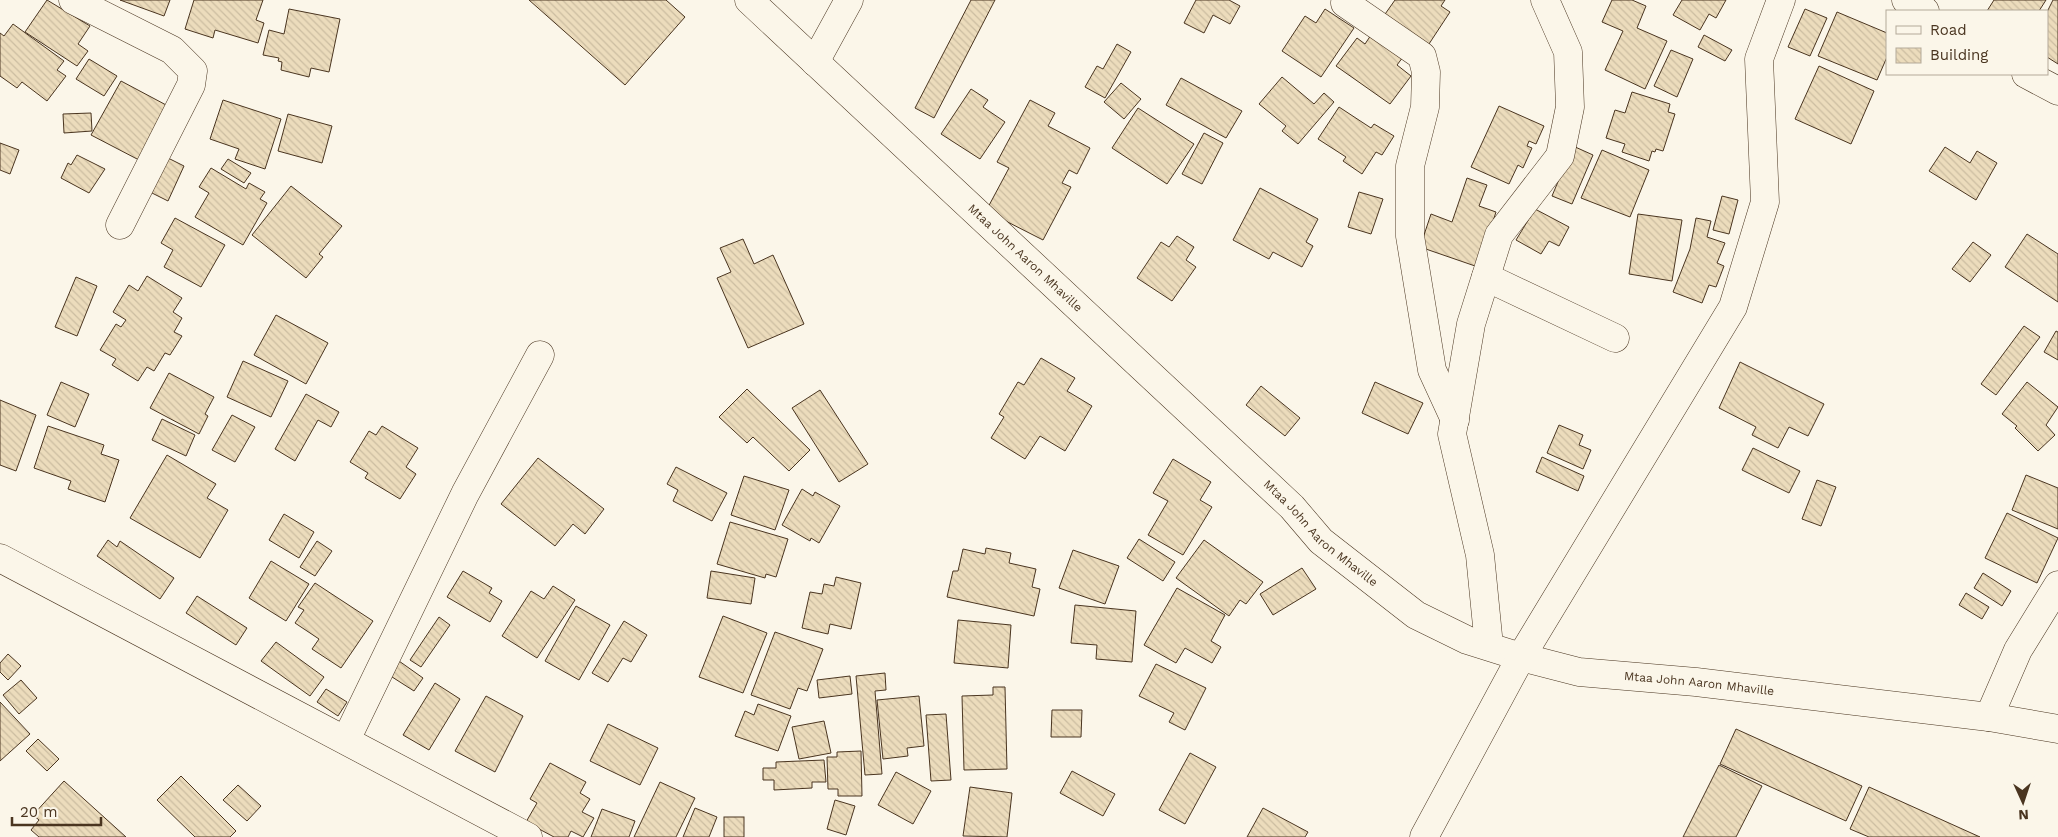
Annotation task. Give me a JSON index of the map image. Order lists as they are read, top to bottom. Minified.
{"streets":{"street":["Mtaa John Aaron Mhaville"]},"legend":["Road","Building"],"scale_bar":"20 m","north":"bottom"}
